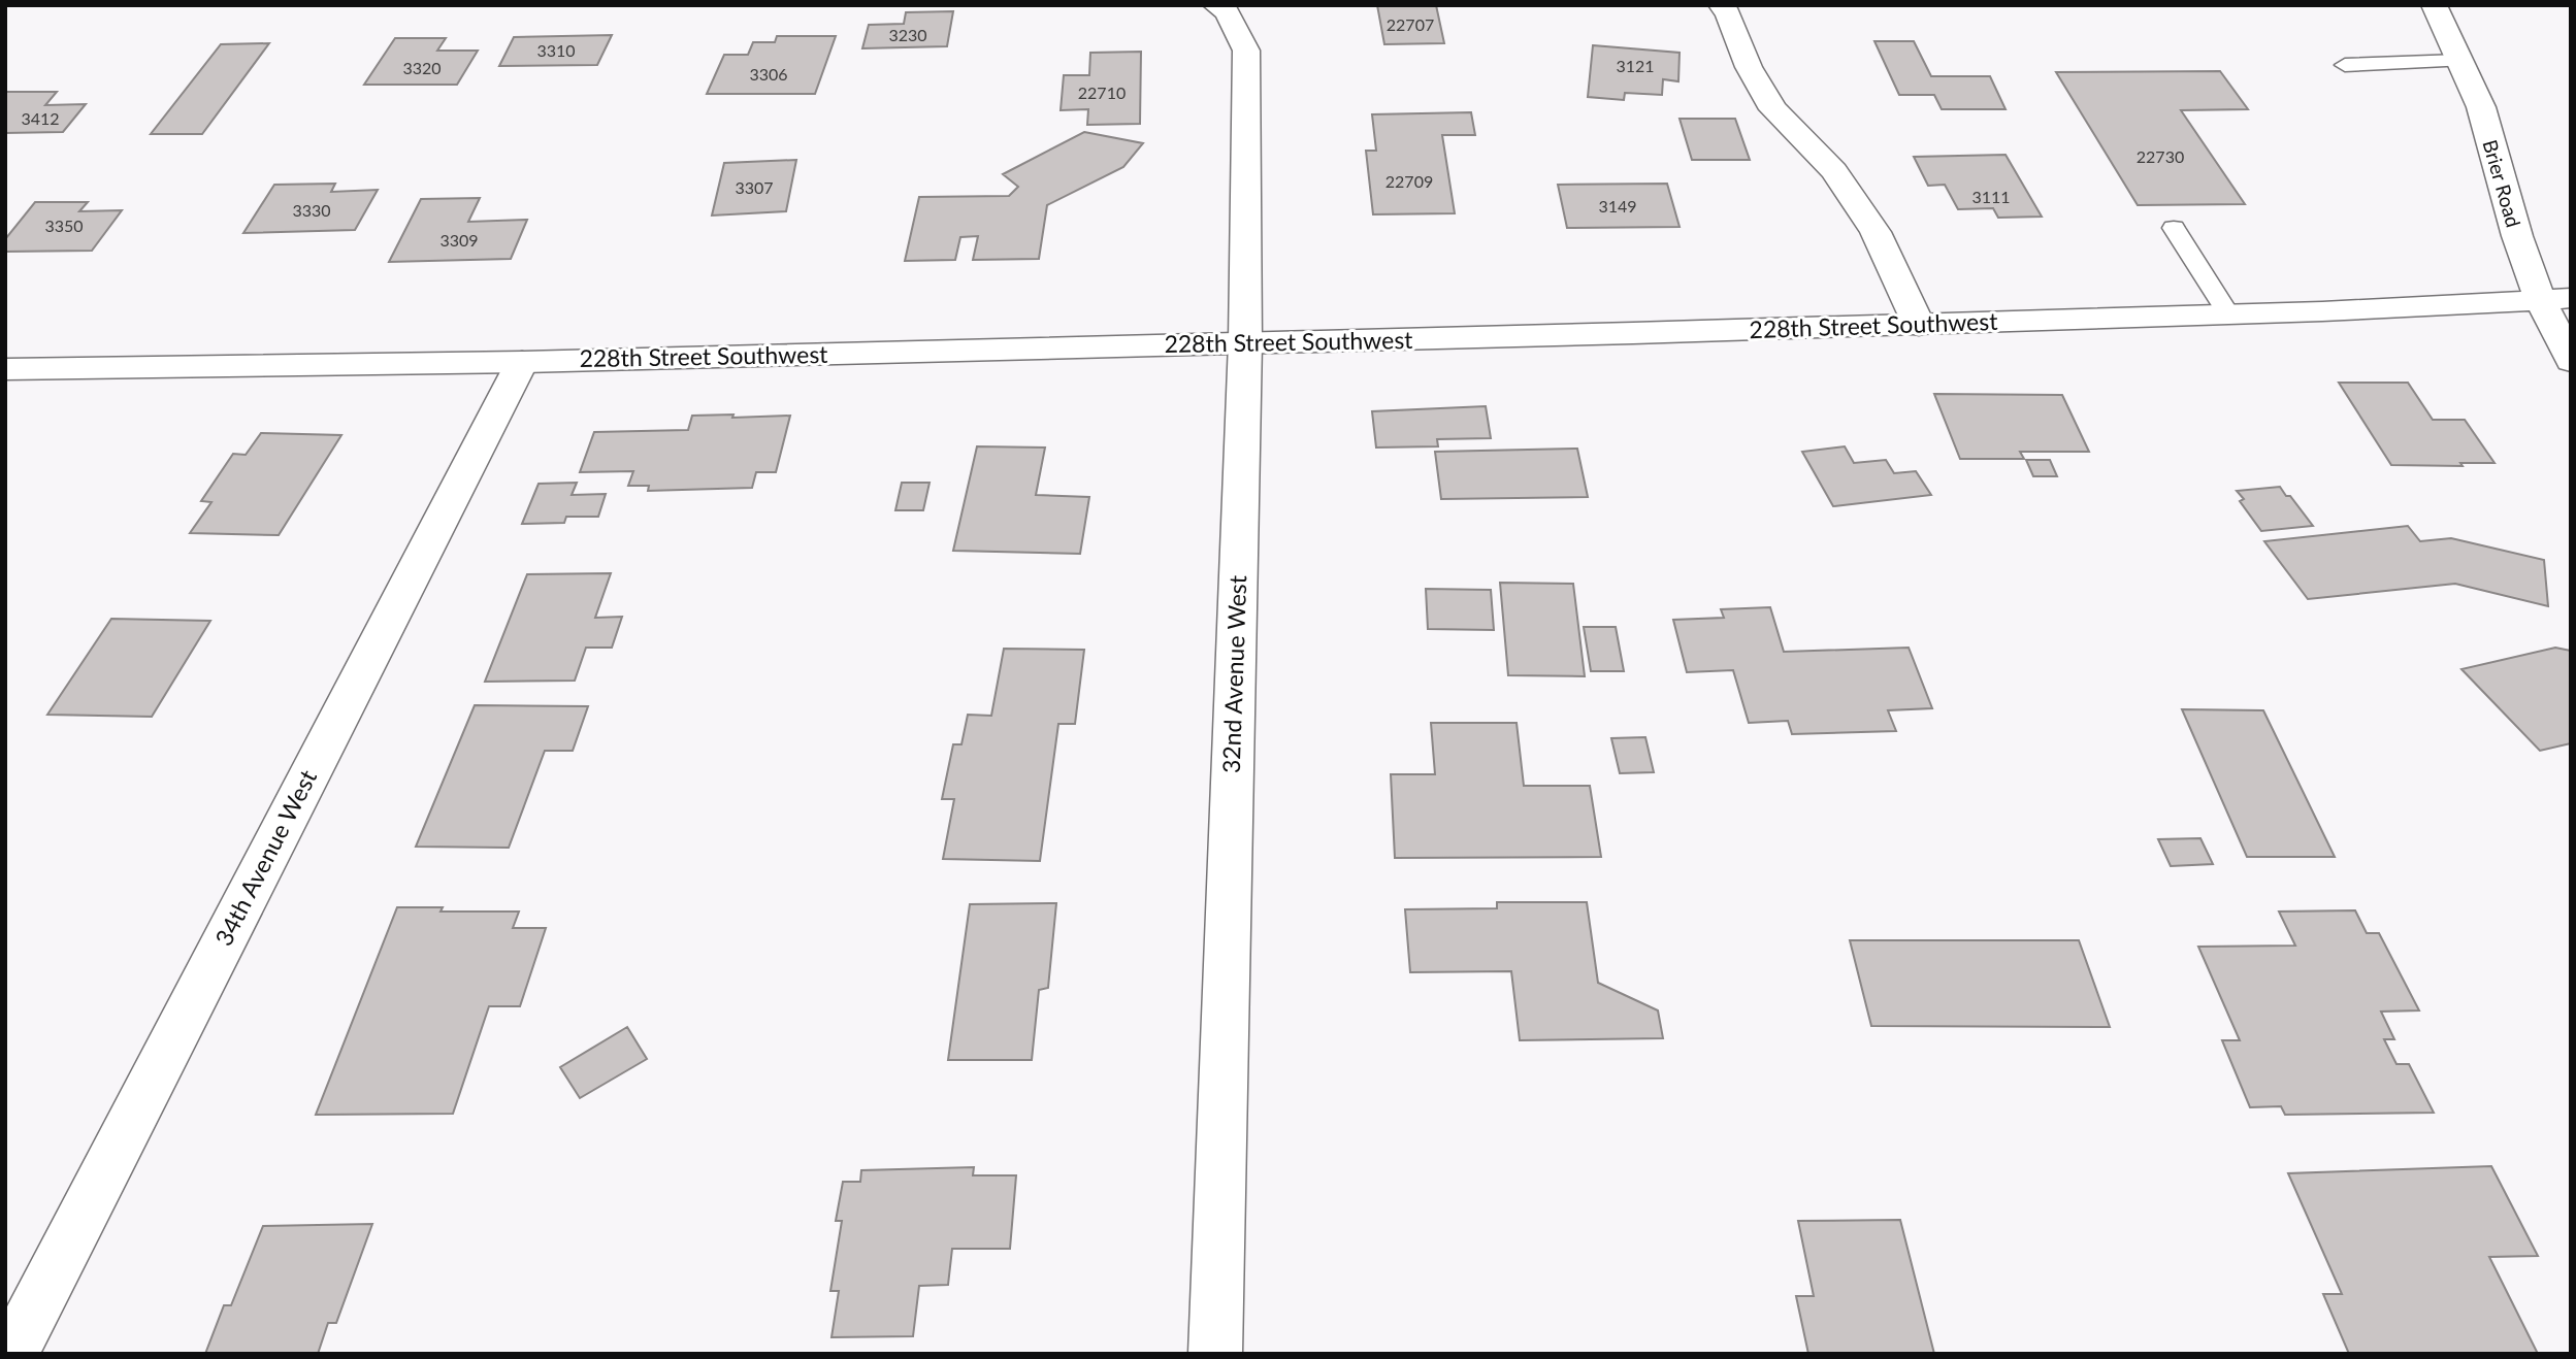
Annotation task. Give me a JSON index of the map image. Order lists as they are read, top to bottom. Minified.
{"streets":{"street":["Brier Road","228th Street Southwest","32nd Avenue West","34th Avenue West"]},"crossings":[["Brier Road","228th Street Southwest"],["228th Street Southwest","32nd Avenue West"],["228th Street Southwest","34th Avenue West"]],"house_numbers":["22707","3230","3310","3121","3320","3306","22710","3412","22730","22709","3307","3111","3149","3330","3350","3309"]}
